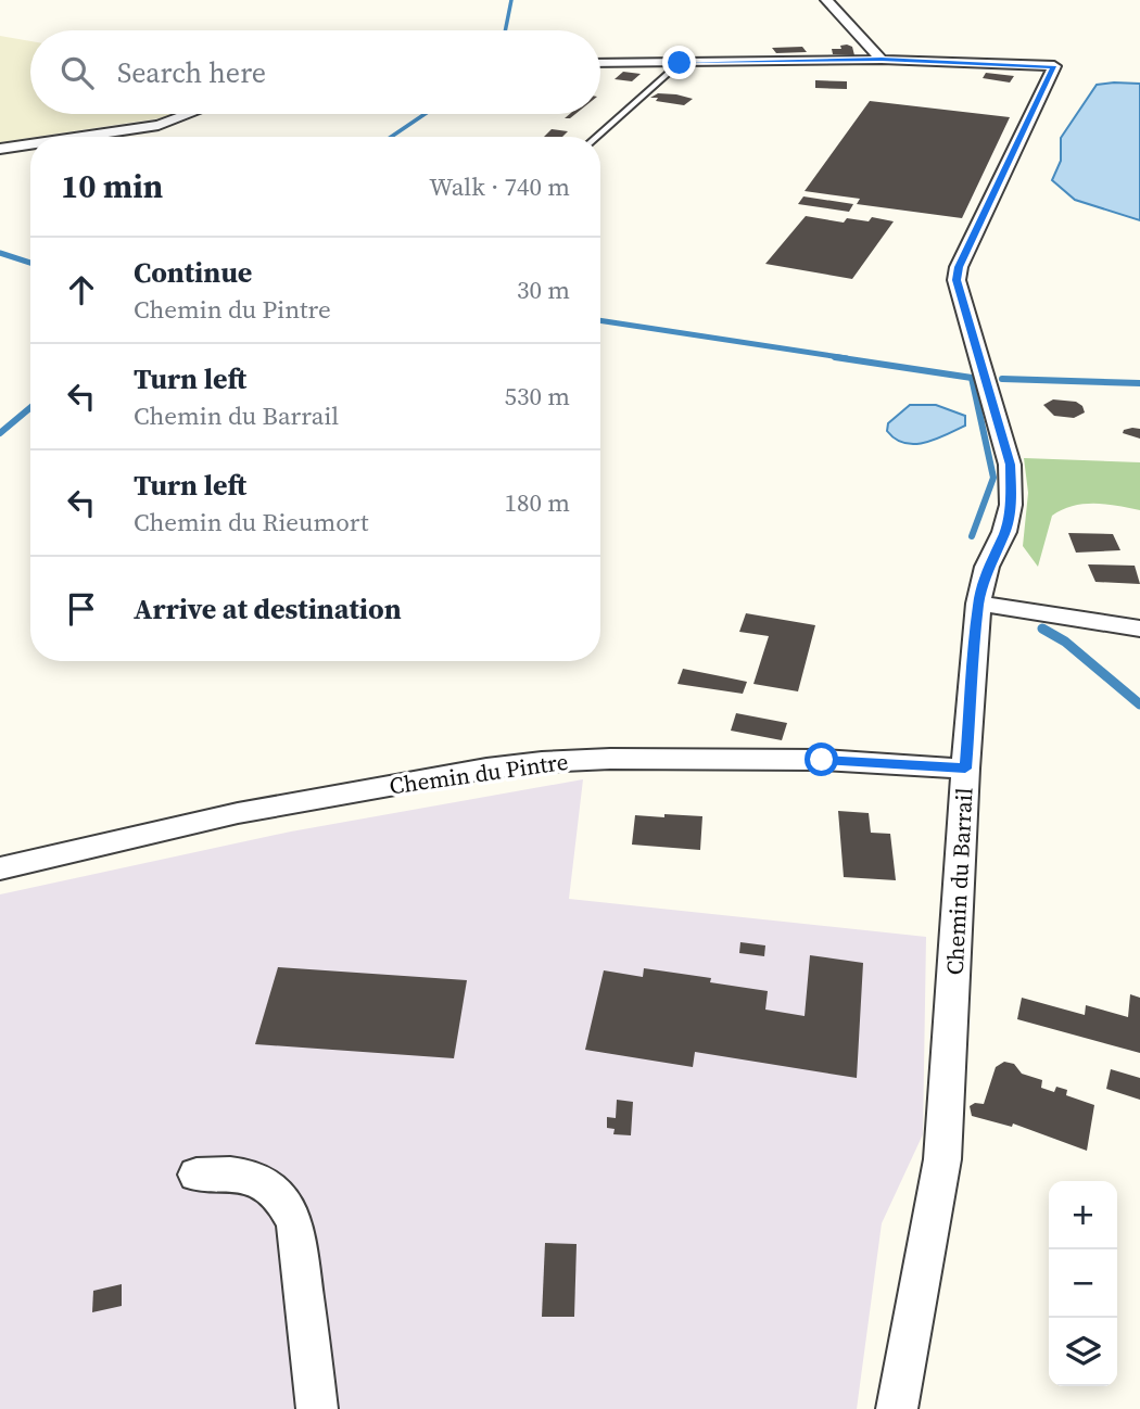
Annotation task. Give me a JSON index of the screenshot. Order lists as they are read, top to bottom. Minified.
{"streets":{"street":["Chemin du Pintre","Chemin du Barrail"]},"crossings":[["Chemin du Pintre","Chemin du Barrail"]],"page":{"search":"Search here","heading":["10 min","Walk · 740 m"],"list":[["Continue","Chemin du Pintre","30 m"],["Turn left","Chemin du Barrail","530 m"],["Turn left","Chemin du Rieumort","180 m"],"Arrive at destination"],"map_buttons":["+","−"]}}
